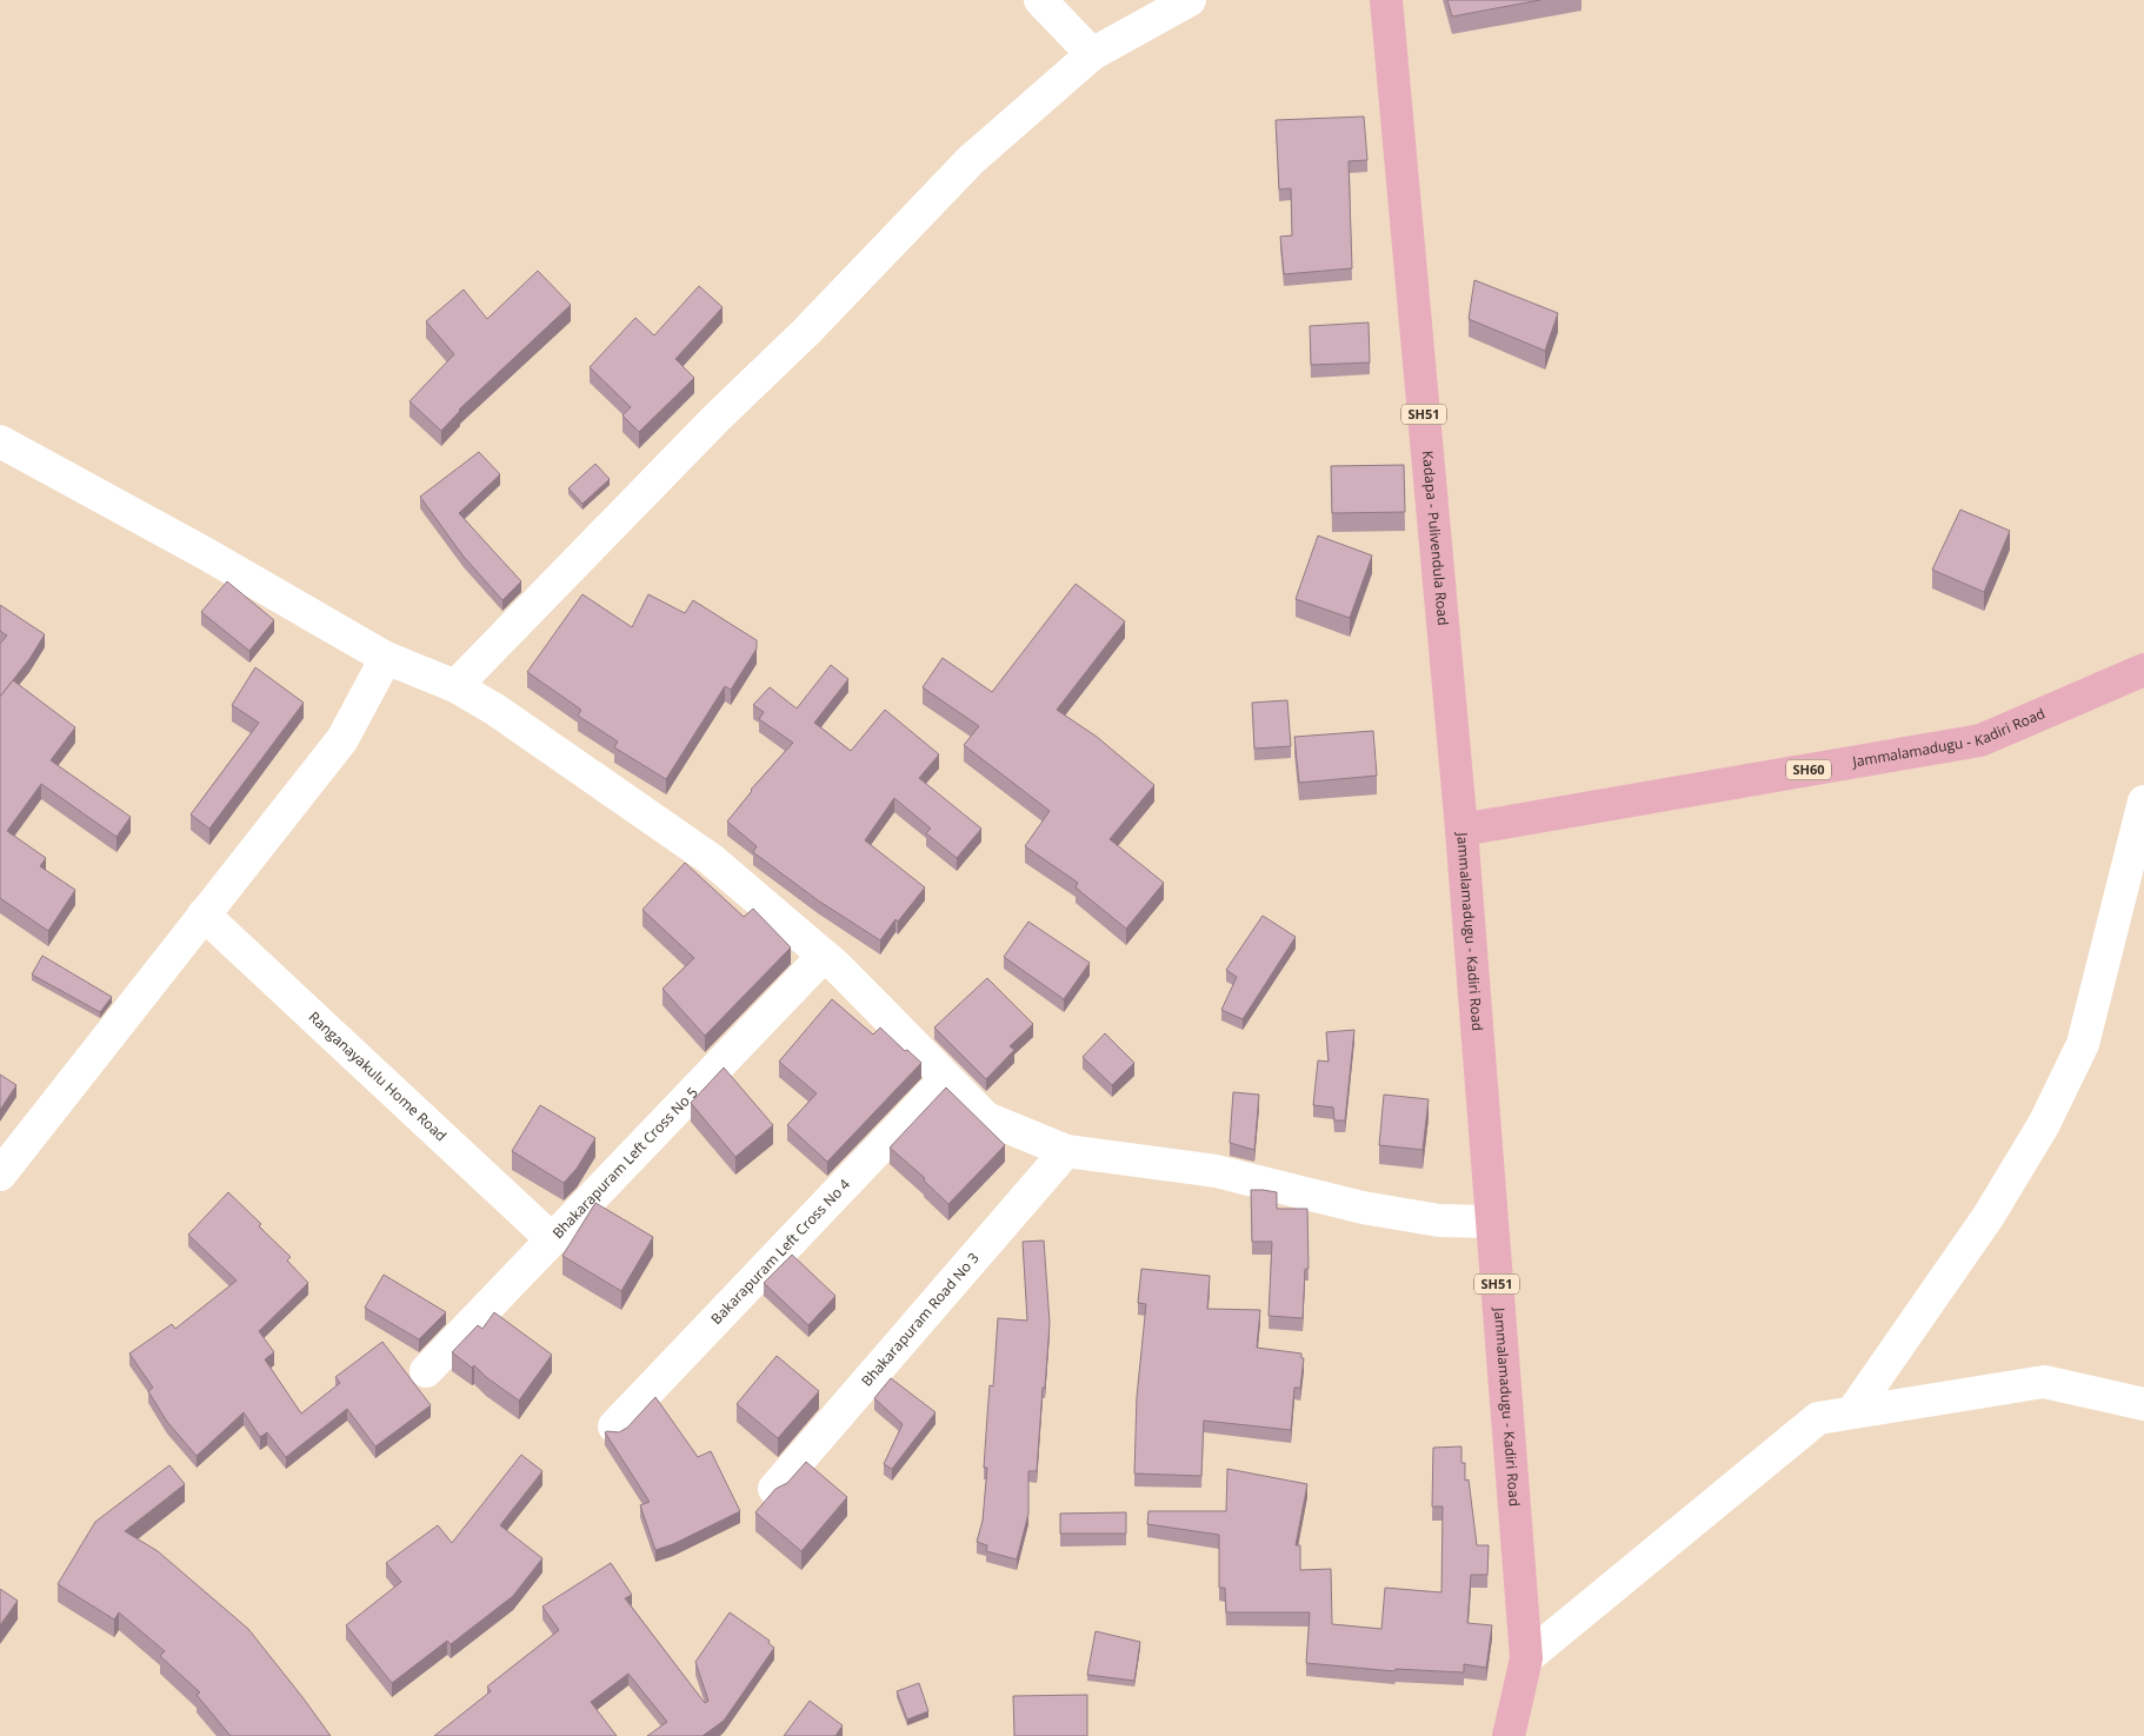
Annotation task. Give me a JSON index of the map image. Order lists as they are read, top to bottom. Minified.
{"streets":{"main road":["SH51","Kadapa - Pulivendula Road","Jammalamadugu - Kadiri Road","SH60"],"street":["Ranganayakulu Home Road","Bhakarapuram Left Cross No 5","Bakarapuram Left Cross No 4","Bhakarapuram Road No 3"]},"crossings":[["Kadapa - Pulivendula Road","Jammalamadugu - Kadiri Road"],["Ranganayakulu Home Road","Bhakarapuram Left Cross No 5"]]}
